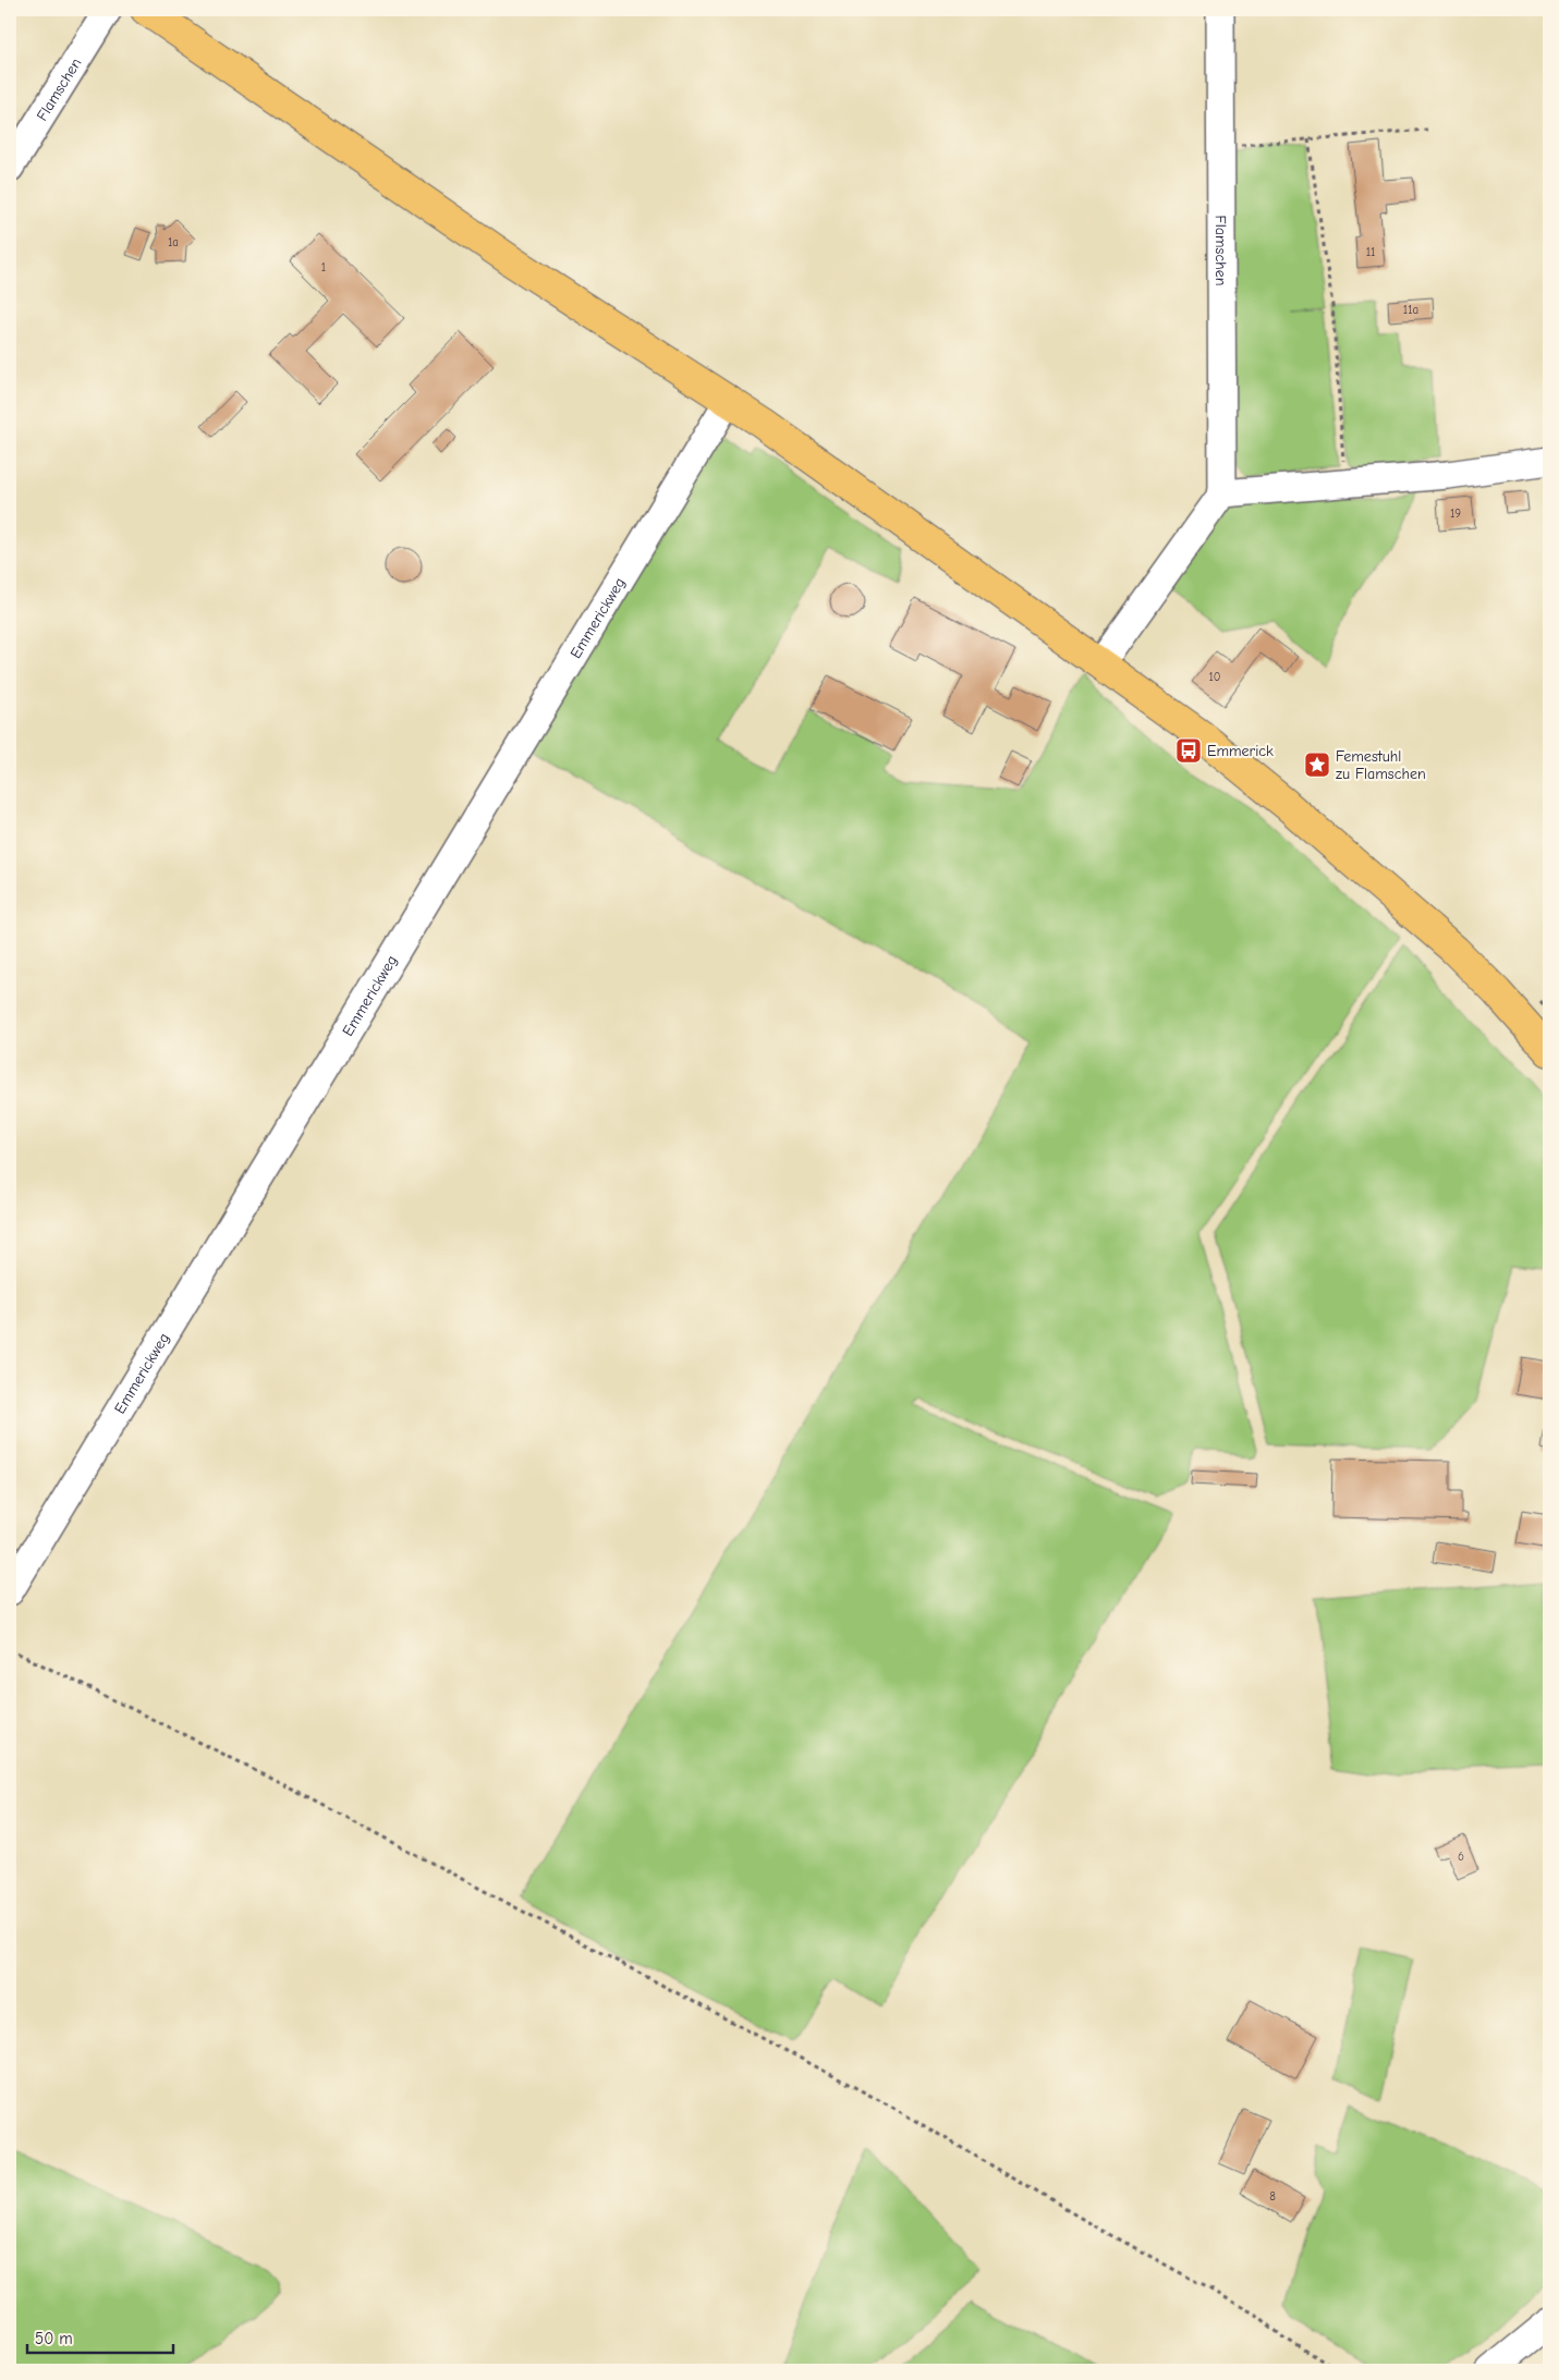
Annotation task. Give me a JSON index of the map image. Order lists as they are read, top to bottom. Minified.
{"streets":{"street":["Flamschen","Emmerickweg"]},"places":{"bus stop":["Emmerick"],"place":["Femestuhl zu Flamschen"]},"house_numbers":["1a","11","1","11a","19","10","6","8"],"scale_bar":"50 m"}
